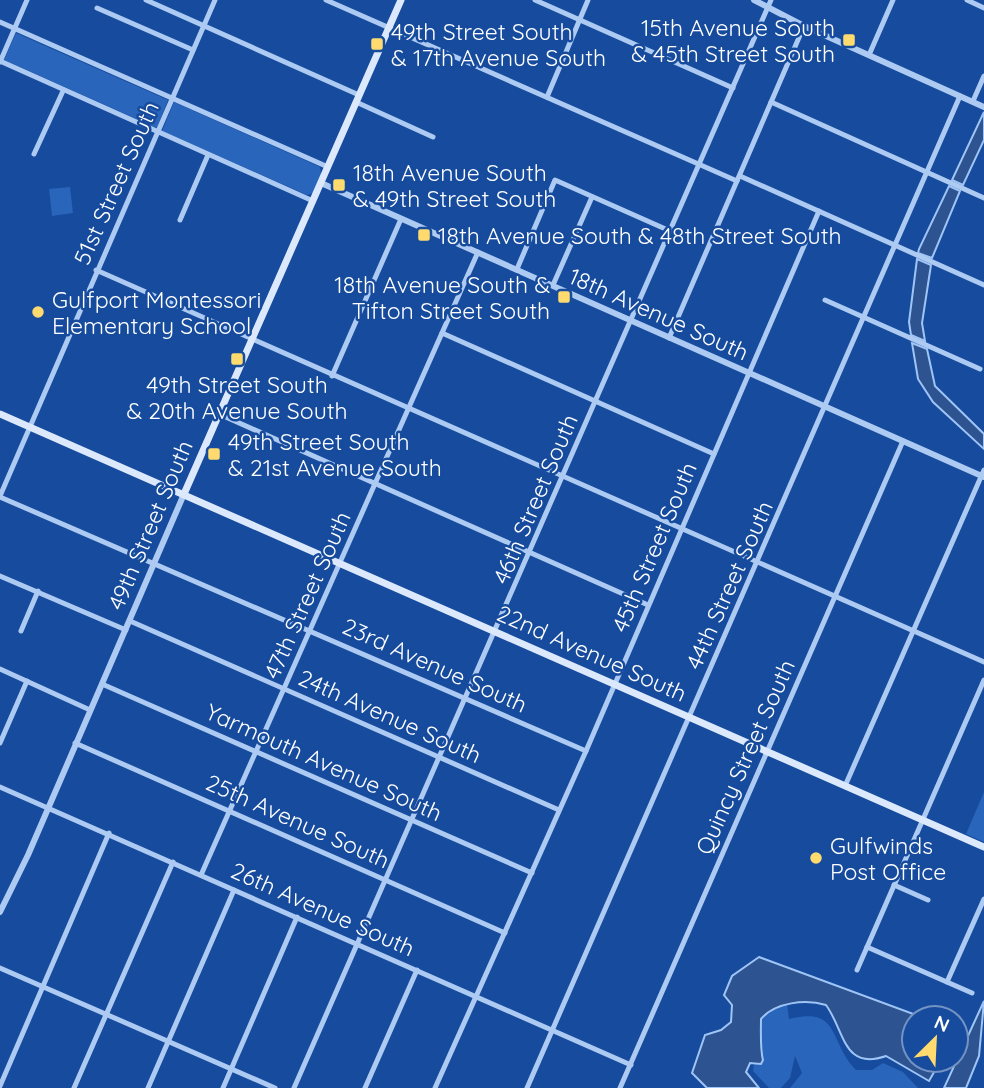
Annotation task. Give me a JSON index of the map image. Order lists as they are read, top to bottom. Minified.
{"streets":{"main road":["49th Street South","22nd Avenue South"],"street":["51st Street South","18th Avenue South","46th Street South","45th Street South","44th Street South","47th Street South","23rd Avenue South","24th Avenue South","Quincy Street South","Yarmouth Avenue South","25th Avenue South","26th Avenue South"]},"crossings":[["51st Street South","22nd Avenue South"],["51st Street South","23rd Avenue South"],["18th Avenue South","46th Street South"],["18th Avenue South","49th Street South"],["18th Avenue South","45th Street South"],["18th Avenue South","44th Street South"],["18th Avenue South","47th Street South"],["18th Avenue South","Quincy Street South"],["46th Street South","22nd Avenue South"],["46th Street South","23rd Avenue South"],["46th Street South","24th Avenue South"],["46th Street South","Yarmouth Avenue South"],["46th Street South","25th Avenue South"],["46th Street South","26th Avenue South"],["49th Street South","22nd Avenue South"],["49th Street South","23rd Avenue South"],["49th Street South","24th Avenue South"],["49th Street South","Yarmouth Avenue South"],["49th Street South","25th Avenue South"],["49th Street South","26th Avenue South"],["45th Street South","22nd Avenue South"],["45th Street South","23rd Avenue South"],["45th Street South","24th Avenue South"],["45th Street South","Yarmouth Avenue South"],["45th Street South","25th Avenue South"],["45th Street South","26th Avenue South"],["44th Street South","22nd Avenue South"],["44th Street South","26th Avenue South"],["47th Street South","22nd Avenue South"],["47th Street South","23rd Avenue South"],["47th Street South","24th Avenue South"],["47th Street South","Yarmouth Avenue South"],["47th Street South","25th Avenue South"],["47th Street South","26th Avenue South"],["22nd Avenue South","Quincy Street South"],["Quincy Street South","26th Avenue South"]],"places":{"transit":["15th Avenue South & 45th Street South","49th Street South & 17th Avenue South","18th Avenue South & 49th Street South","18th Avenue South & 48th Street South","18th Avenue South & Tifton Street South","49th Street South & 20th Avenue South","49th Street South & 21st Avenue South"],"other":["Gulfport Montessori Elementary School","Gulfwinds Post Office"]},"north":"top right"}
